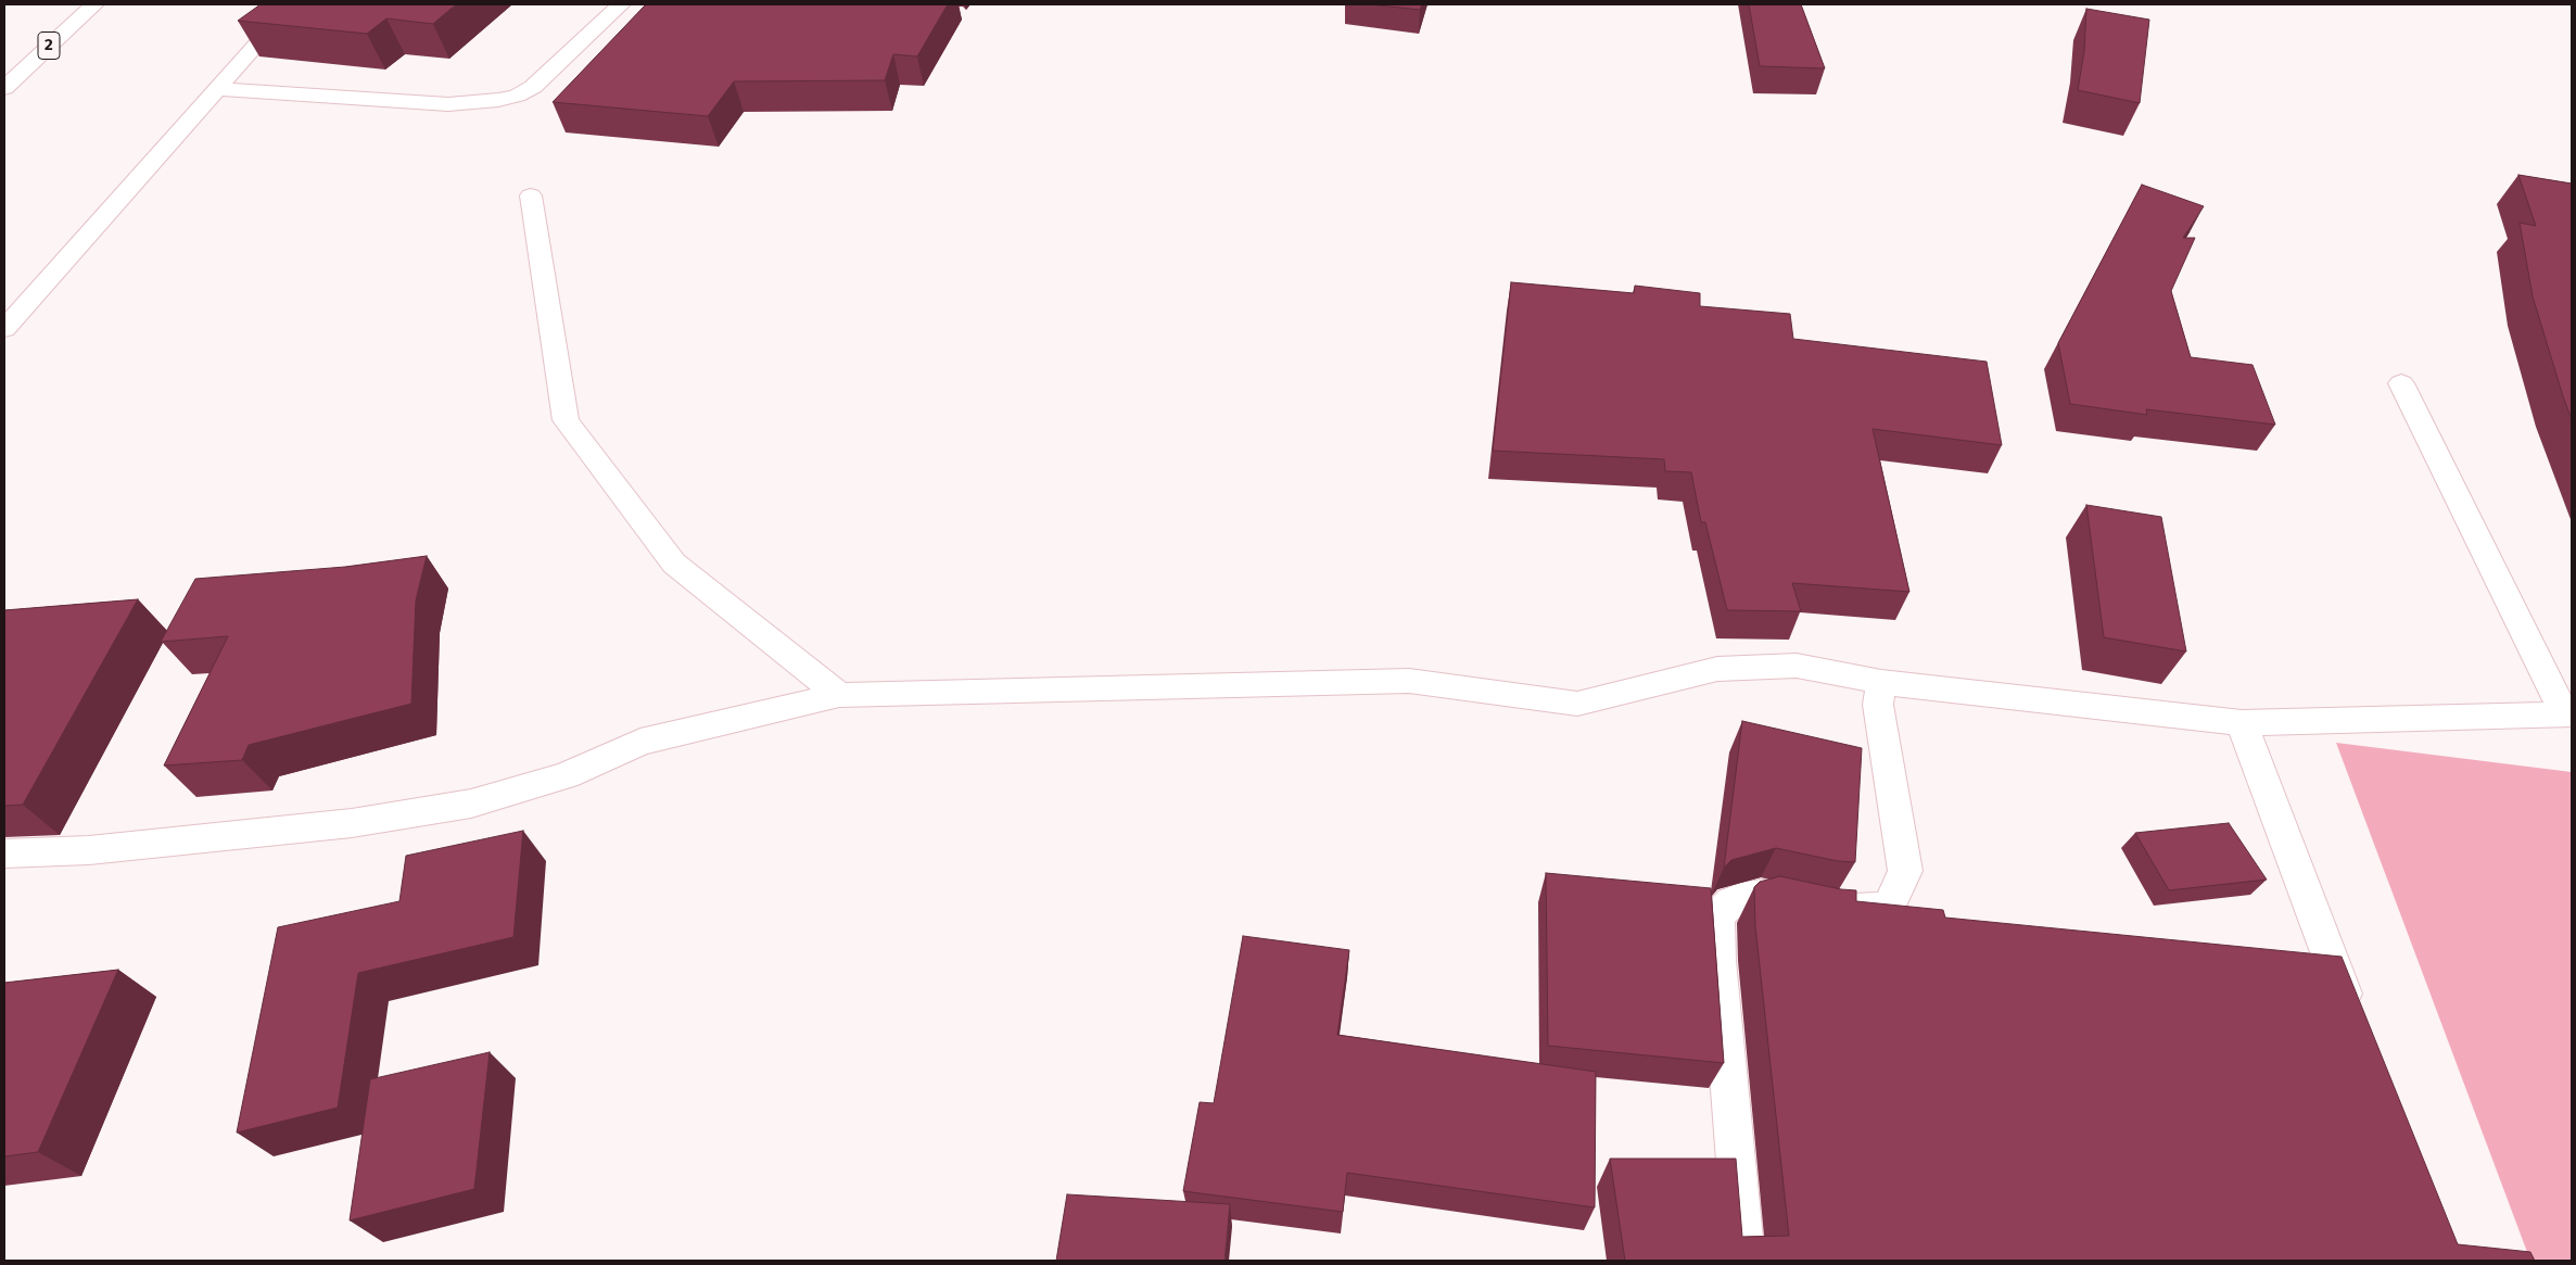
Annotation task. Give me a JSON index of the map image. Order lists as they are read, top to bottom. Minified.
{"streets":{"main road":["2"]}}
